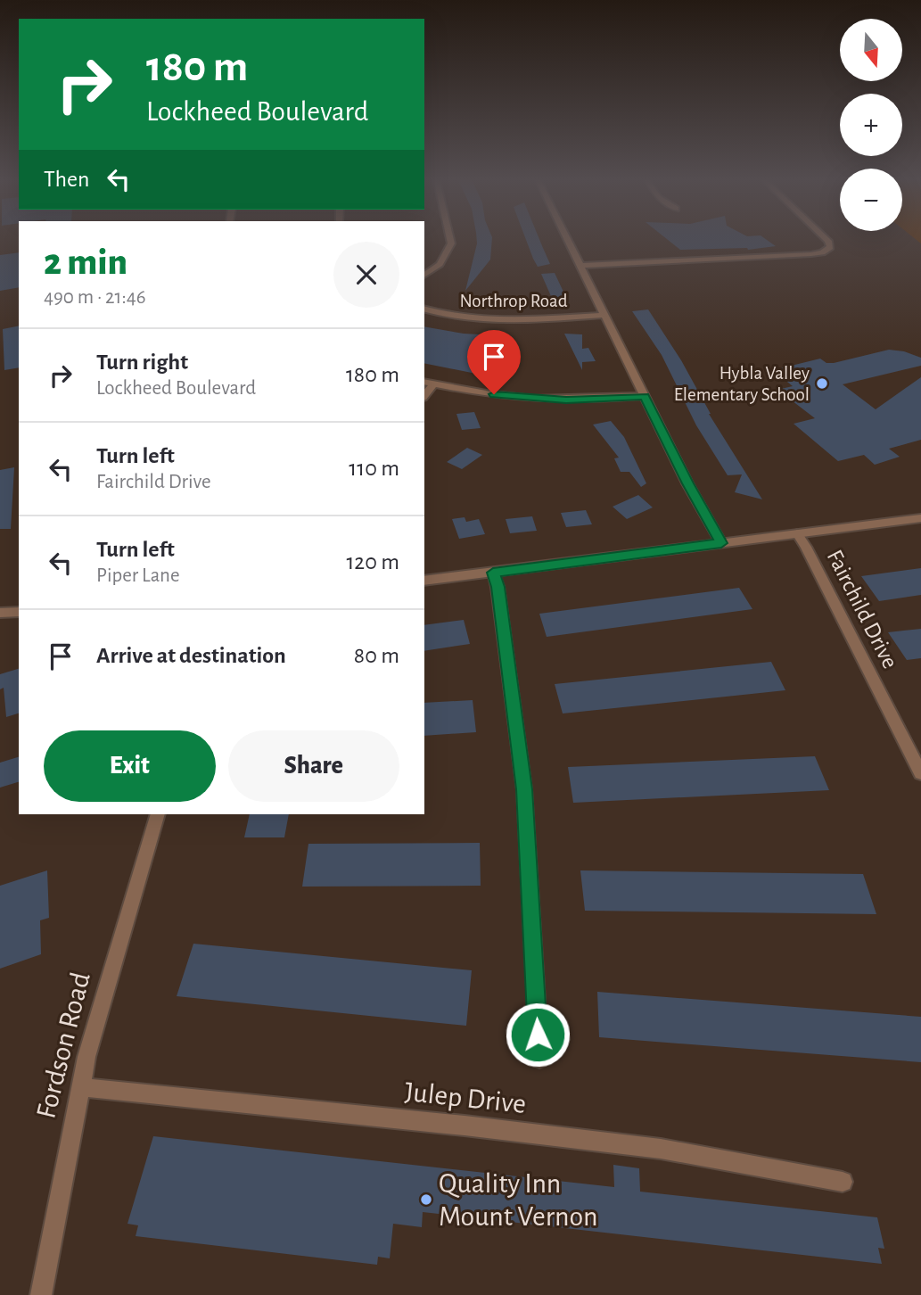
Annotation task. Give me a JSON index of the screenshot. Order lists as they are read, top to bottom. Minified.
{"streets":{"street":["Northrop Road","Fairchild Drive","Fordson Road","Julep Drive"]},"crossings":[["Fordson Road","Julep Drive"]],"places":["Hybla Valley Elementary School","Quality Inn Mount Vernon"],"north":"bottom","page":{"map_buttons":["+","−"],"turn":["180 m","Lockheed Boulevard"],"then":"Then","heading":["2 min","490 m · 21:46"],"list":[{"name":"Turn right","note":"Lockheed Boulevard","value":"180 m"},{"name":"Turn left","note":"Fairchild Drive","value":"110 m"},{"name":"Turn left","note":"Piper Lane","value":"120 m"},{"name":"Arrive at destination","value":"80 m"}],"buttons":["Exit","Share"]}}
